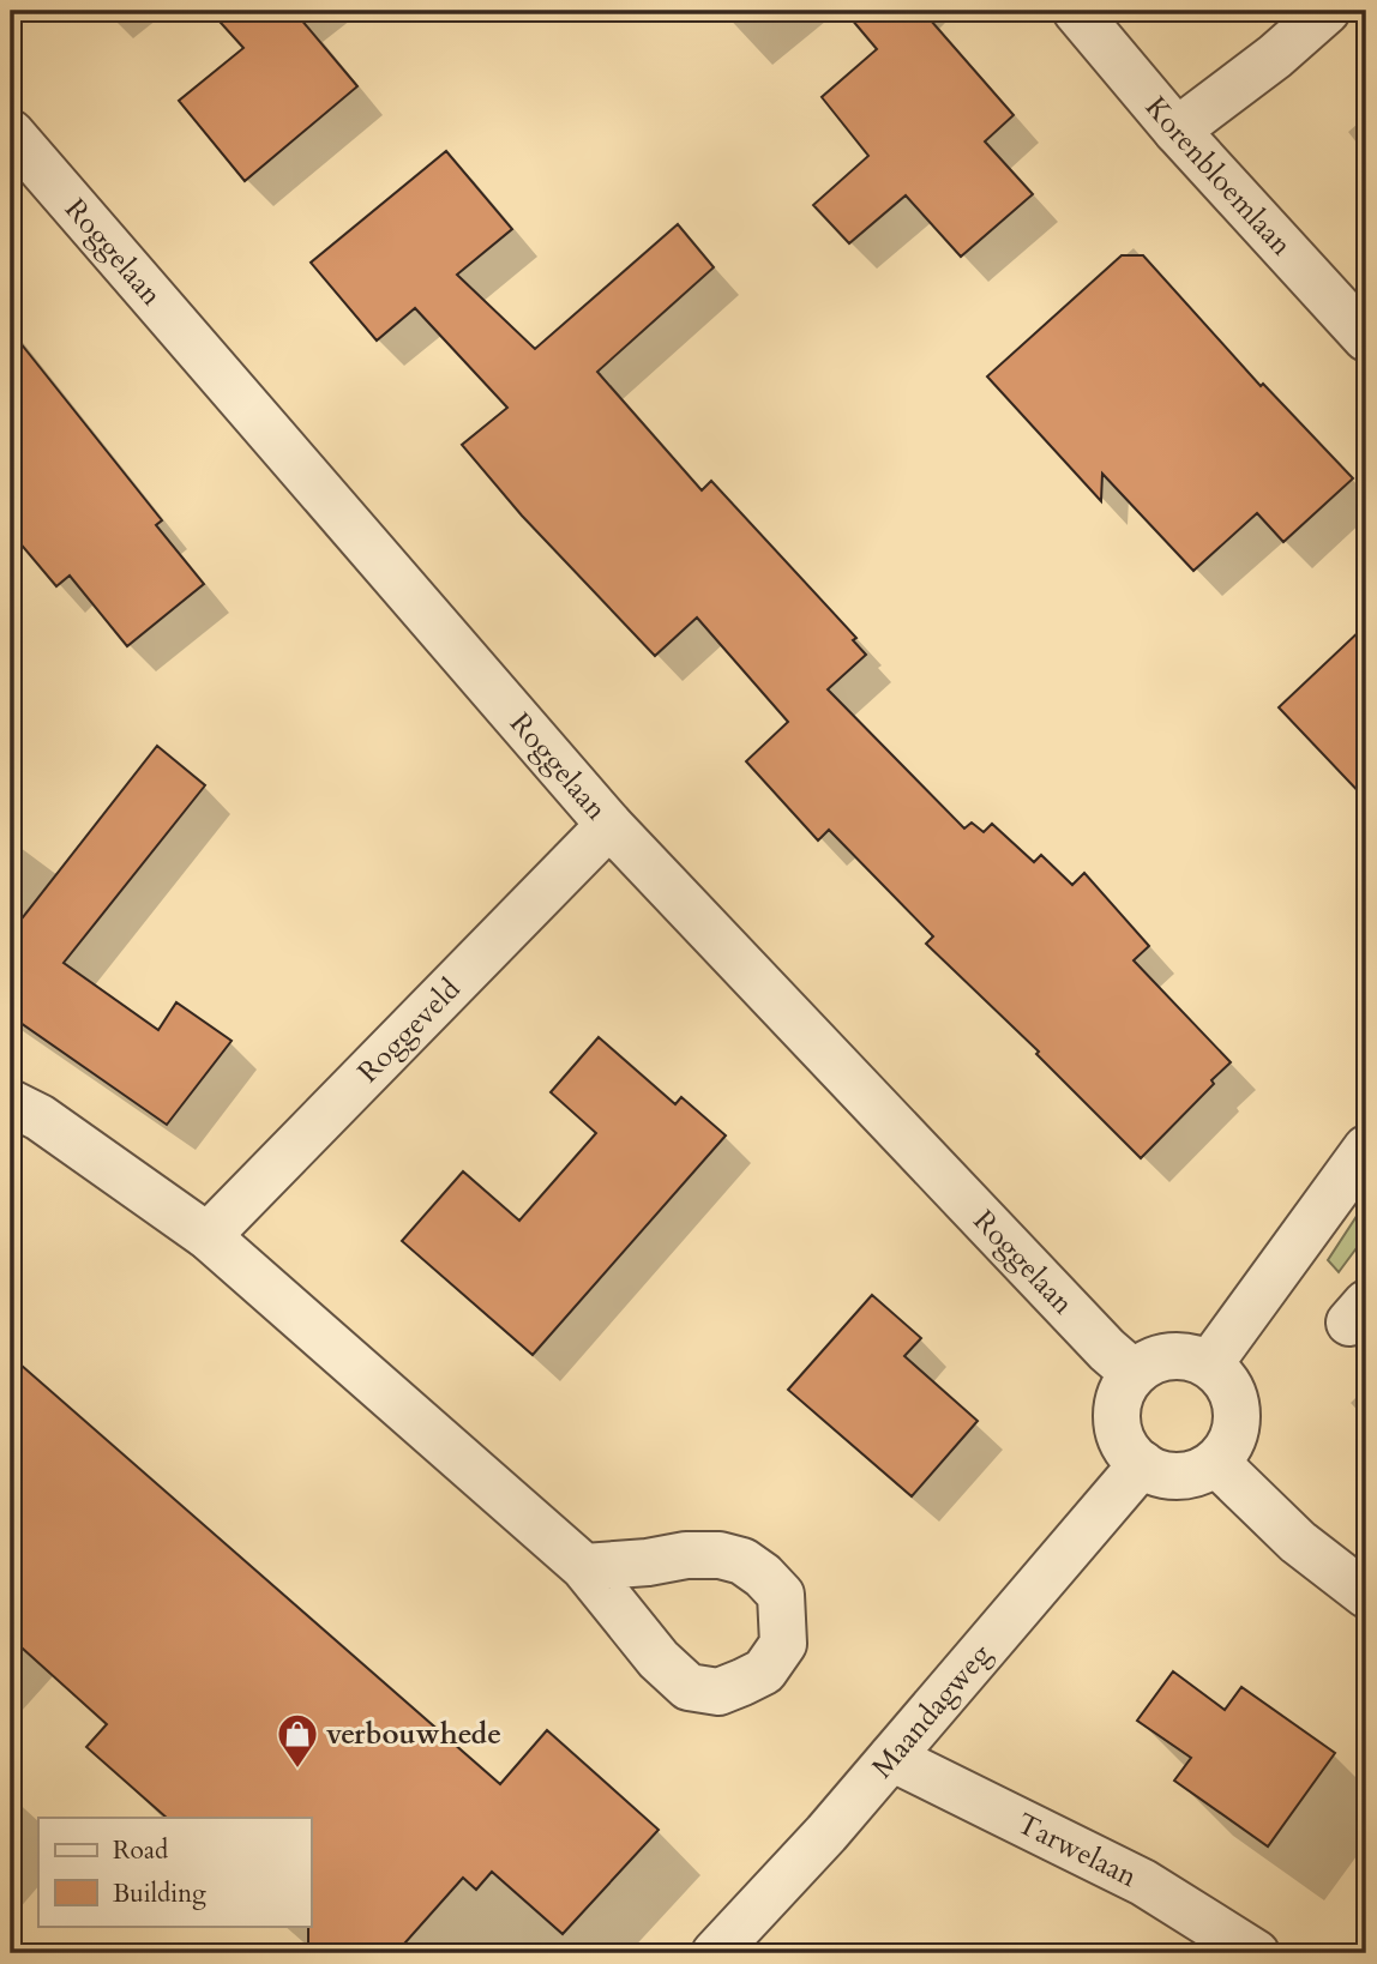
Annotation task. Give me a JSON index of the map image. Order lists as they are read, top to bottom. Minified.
{"streets":{"street":["Korenbloemlaan","Roggelaan","Roggeveld","Maandagweg","Tarwelaan"]},"crossings":[["Roggelaan","Roggeveld"],["Roggelaan","Maandagweg"],["Maandagweg","Tarwelaan"]],"places":{"shop":["verbouwhede"]},"legend":["Road","Building"]}
